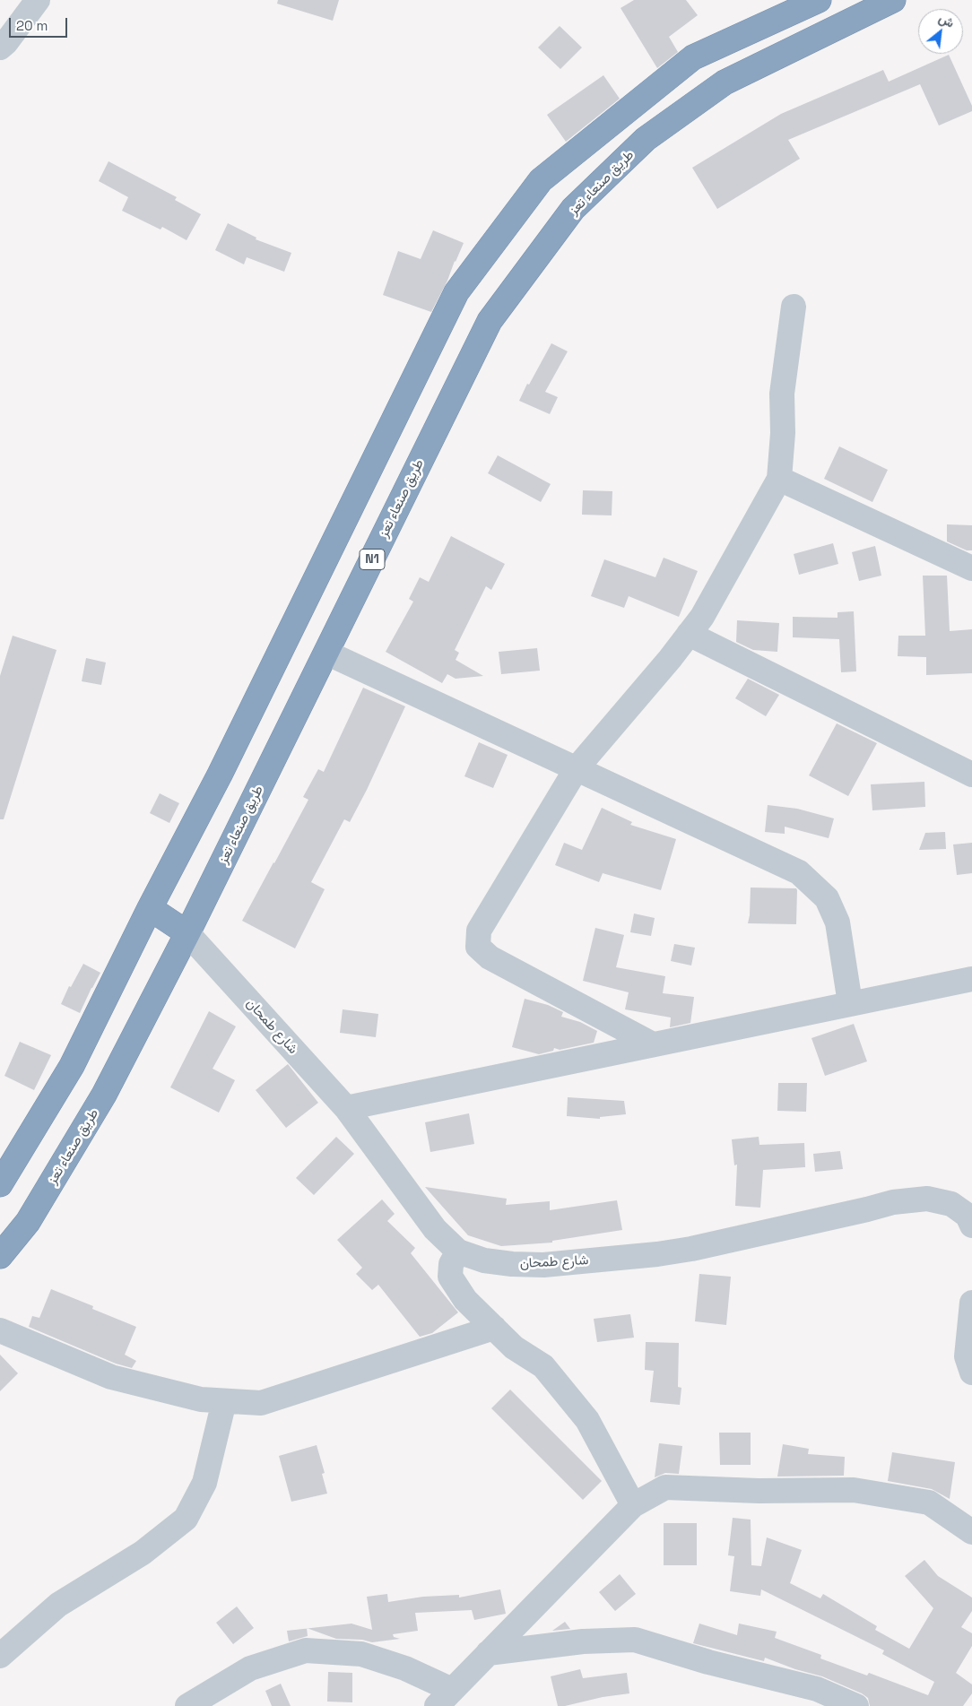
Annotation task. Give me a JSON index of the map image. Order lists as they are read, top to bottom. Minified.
{"streets":{"highway":["طريق صنعاء تعز","N1"],"street":["شارع طمحان"]},"crossings":[["طريق صنعاء تعز","شارع طمحان"]],"scale_bar":"20 m","north":"top right"}
